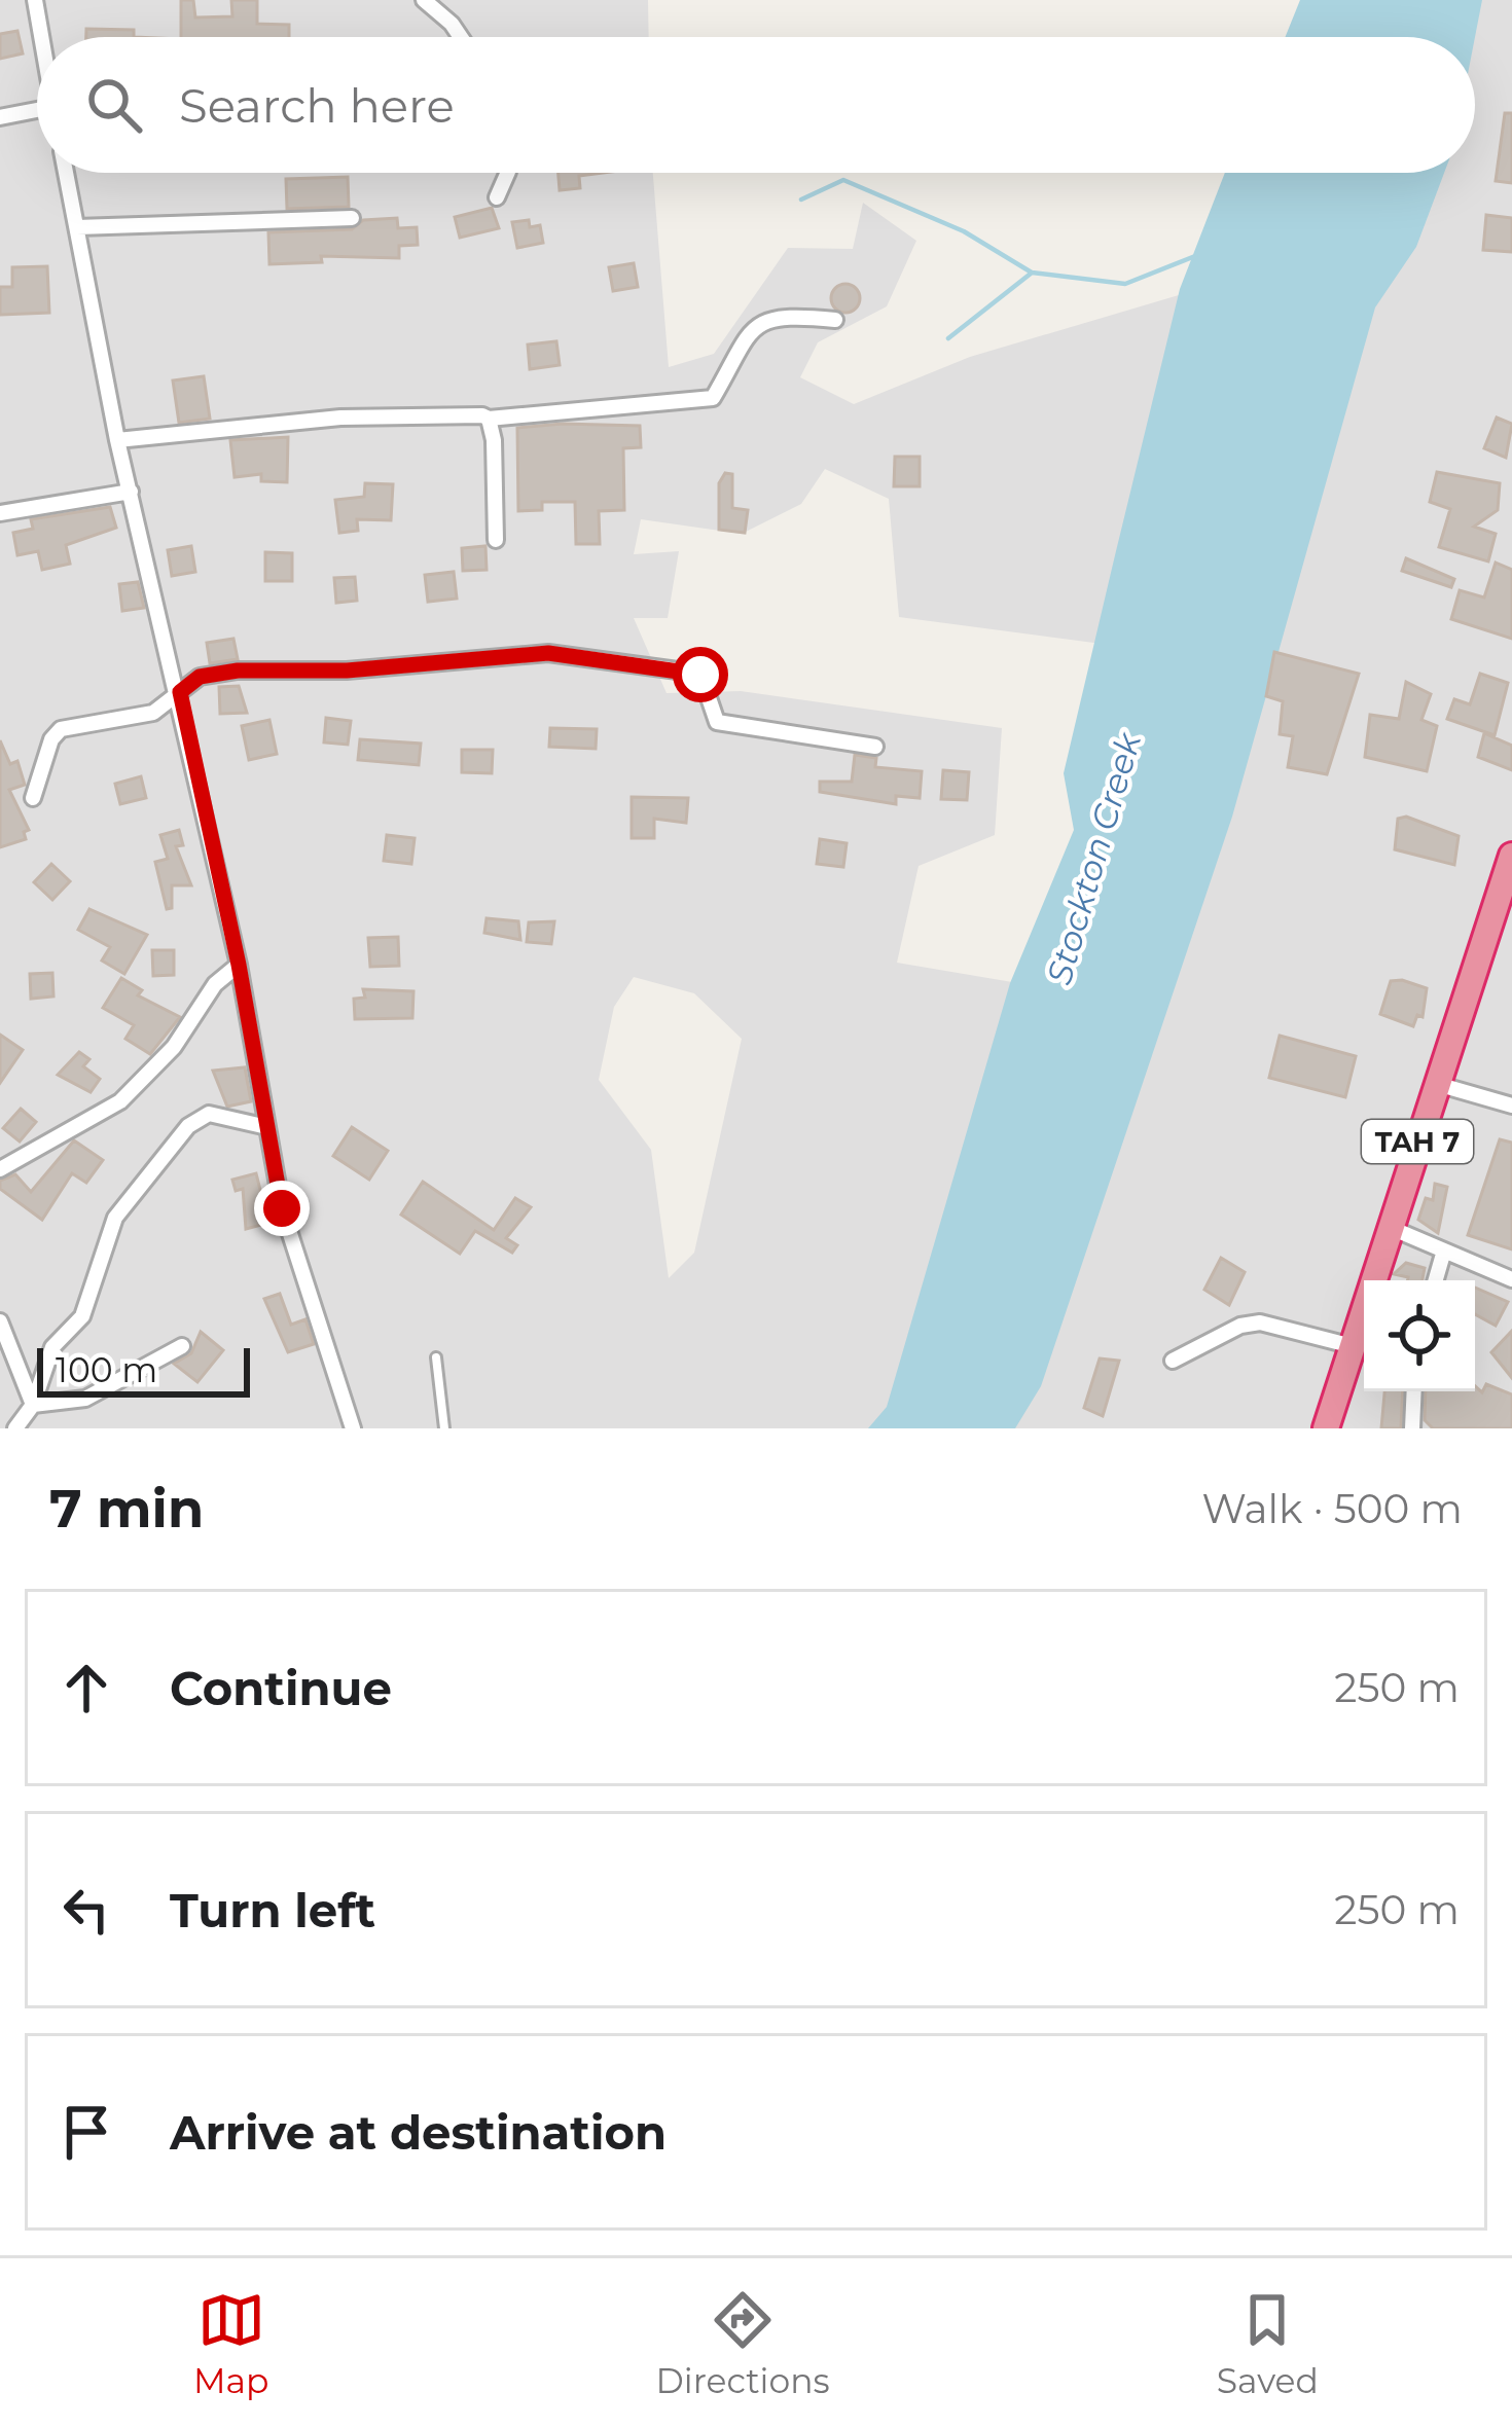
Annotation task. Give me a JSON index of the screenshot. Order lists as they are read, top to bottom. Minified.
{"streets":{"highway":["TAH 7"]},"water":["Stockton Creek"],"scale_bar":"100 m","page":{"search":"Search here","scale":"100 m","heading":["7 min","Walk · 500 m"],"list":[["Continue","250 m"],["Turn left","250 m"],"Arrive at destination"],"nav":["Map","Directions","Saved"]}}
